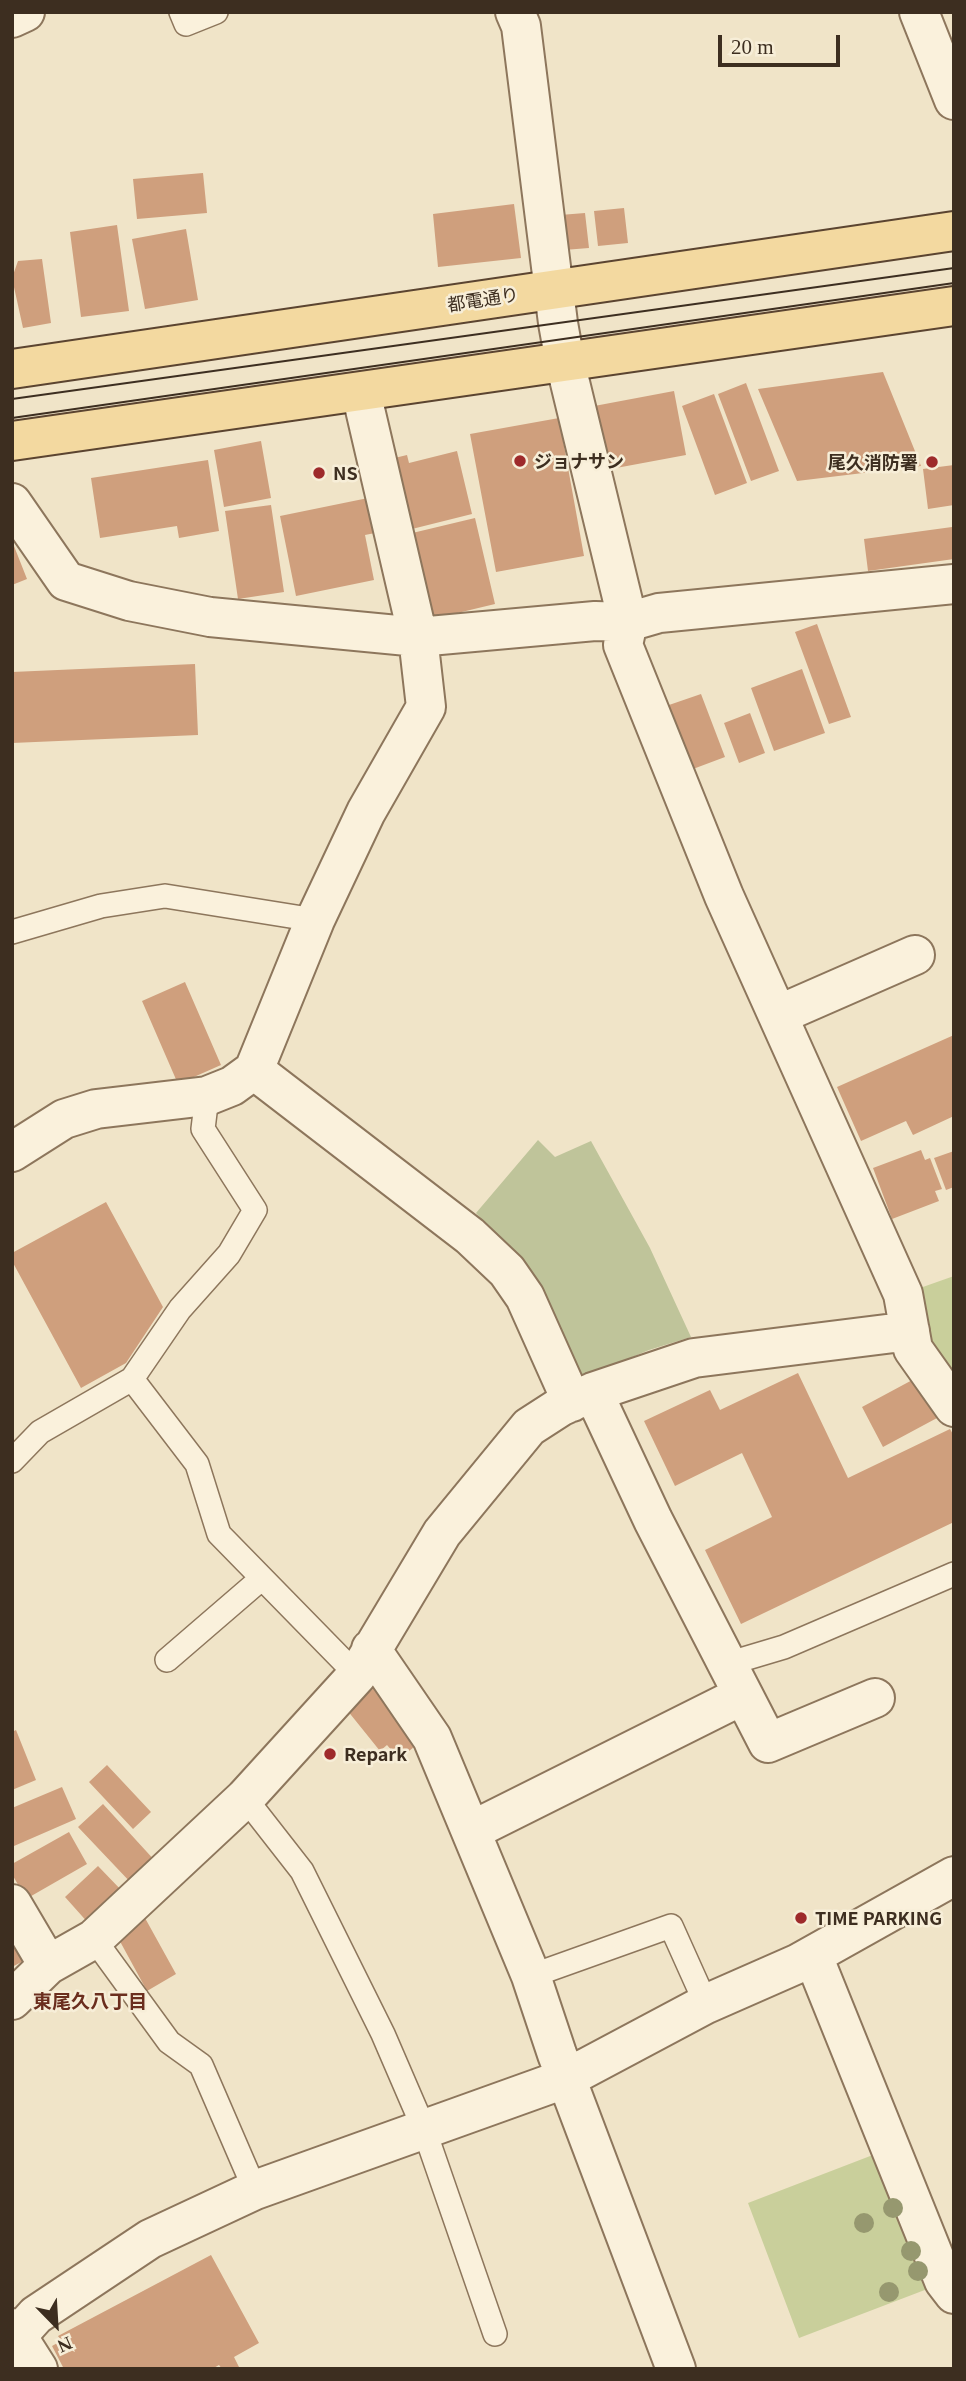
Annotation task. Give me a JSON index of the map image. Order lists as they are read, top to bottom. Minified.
{"streets":{"main road":["都電通り"]},"districts":["東尾久八丁目"],"places":["ジョナサン","尾久消防署","NS","Repark","TIME PARKING"],"scale_bar":"20 m","north":"bottom right"}
